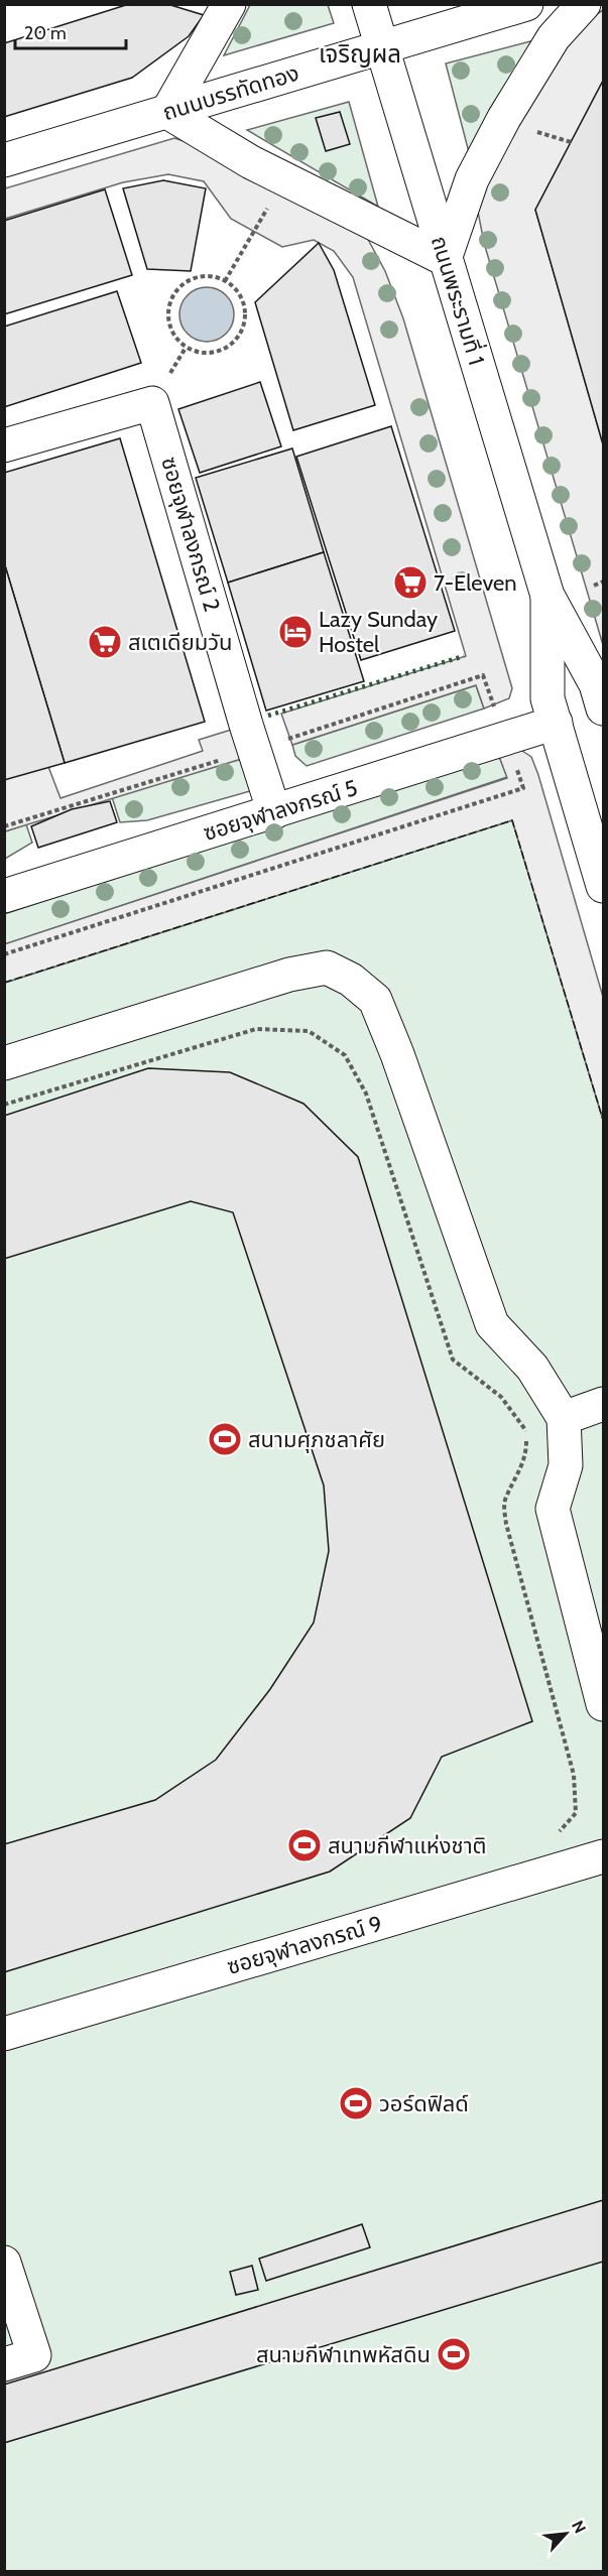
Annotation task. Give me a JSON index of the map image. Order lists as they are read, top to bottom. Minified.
{"streets":{"street":["ถนนบรรทัดทอง","ถนนพระรามที่ 1","ซอยจุฬาลงกรณ์ 2","ซอยจุฬาลงกรณ์ 5","ซอยจุฬาลงกรณ์ 9"]},"crossings":[["ถนนบรรทัดทอง","ถนนพระรามที่ 1"],["ถนนพระรามที่ 1","ซอยจุฬาลงกรณ์ 5"],["ซอยจุฬาลงกรณ์ 2","ซอยจุฬาลงกรณ์ 5"]],"districts":["เจริญผล"],"places":{"supermarket":["7-Eleven","สเตเดียมวัน"],"hotel":["Lazy Sunday Hostel"],"sports":["สนามศุภชลาศัย","สนามกีฬาแห่งชาติ","วอร์ดฟิลด์","สนามกีฬาเทพหัสดิน"]},"scale_bar":"20 m","north":"top right"}
